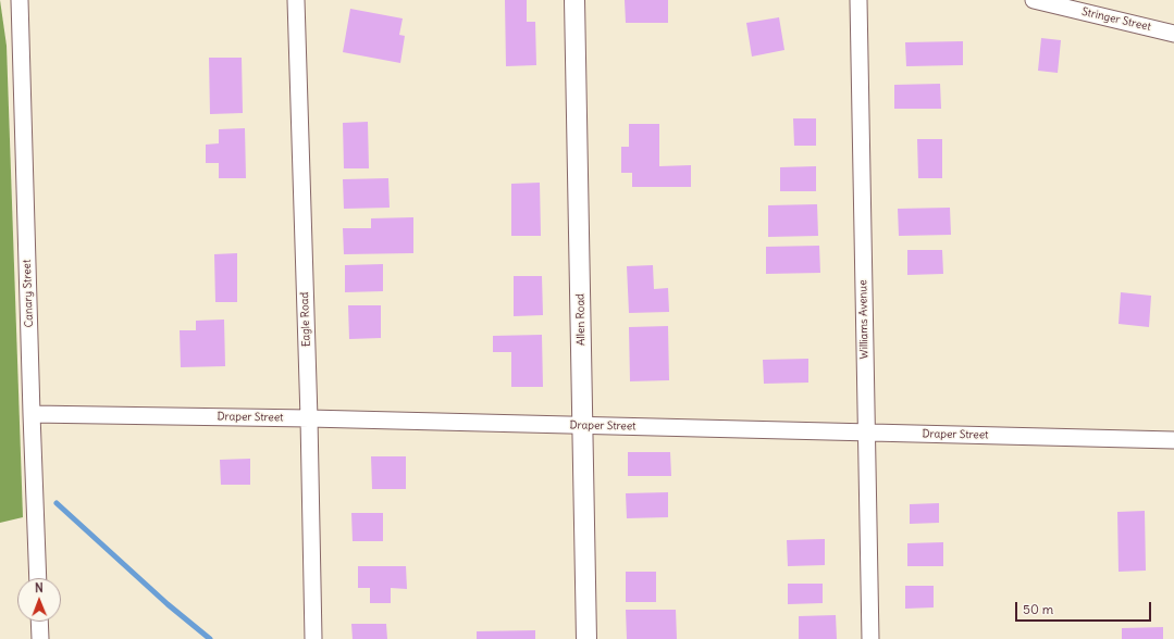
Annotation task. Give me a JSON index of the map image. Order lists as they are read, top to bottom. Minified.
{"streets":{"street":["Stringer Street","Canary Street","Eagle Road","Allen Road","Williams Avenue","Draper Street"]},"crossings":[["Canary Street","Draper Street"],["Eagle Road","Draper Street"],["Allen Road","Draper Street"],["Williams Avenue","Draper Street"]],"scale_bar":"50 m","north":"top"}
